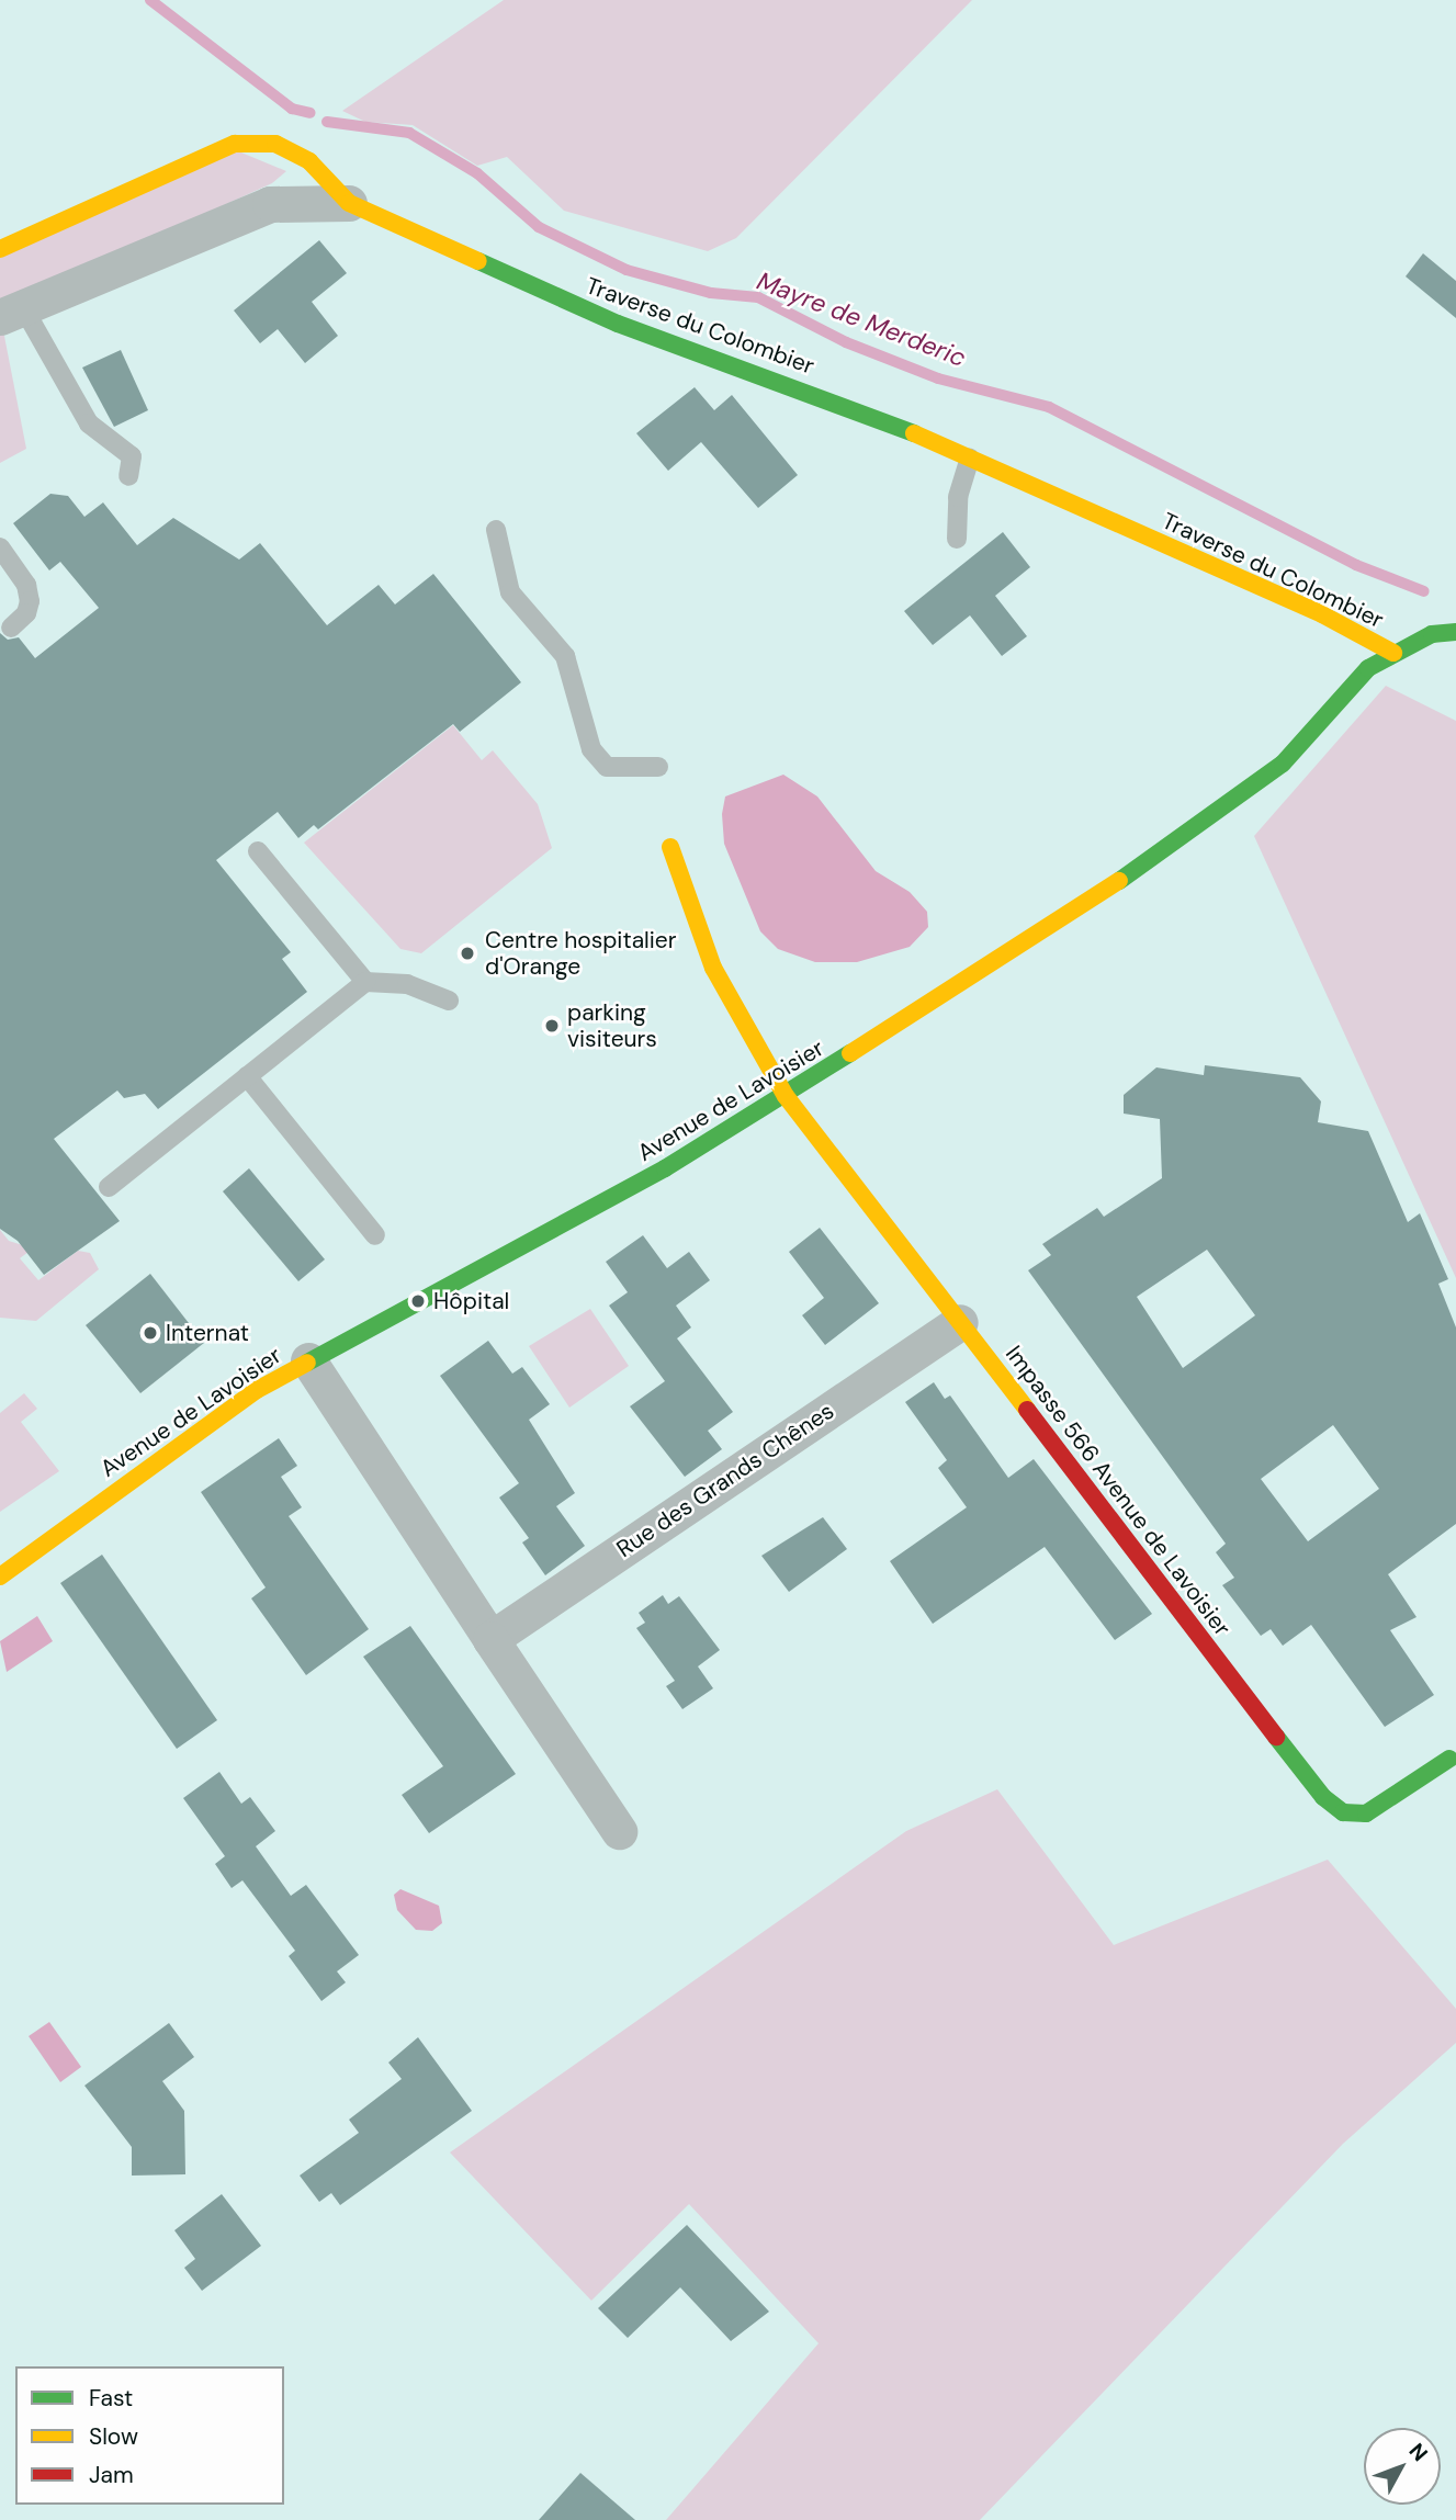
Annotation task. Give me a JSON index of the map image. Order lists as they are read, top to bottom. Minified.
{"streets":{"street":["Traverse du Colombier","Avenue de Lavoisier","Rue des Grands Chênes","Impasse 566 Avenue de Lavoisier"]},"crossings":[["Traverse du Colombier","Avenue de Lavoisier"],["Avenue de Lavoisier","Impasse 566 Avenue de Lavoisier"],["Rue des Grands Chênes","Impasse 566 Avenue de Lavoisier"]],"water":["Mayre de Merderic"],"places":["Centre hospitalier d'Orange","parking visiteurs","Hôpital","Internat"],"legend":["Fast","Slow","Jam"],"north":"top right"}
